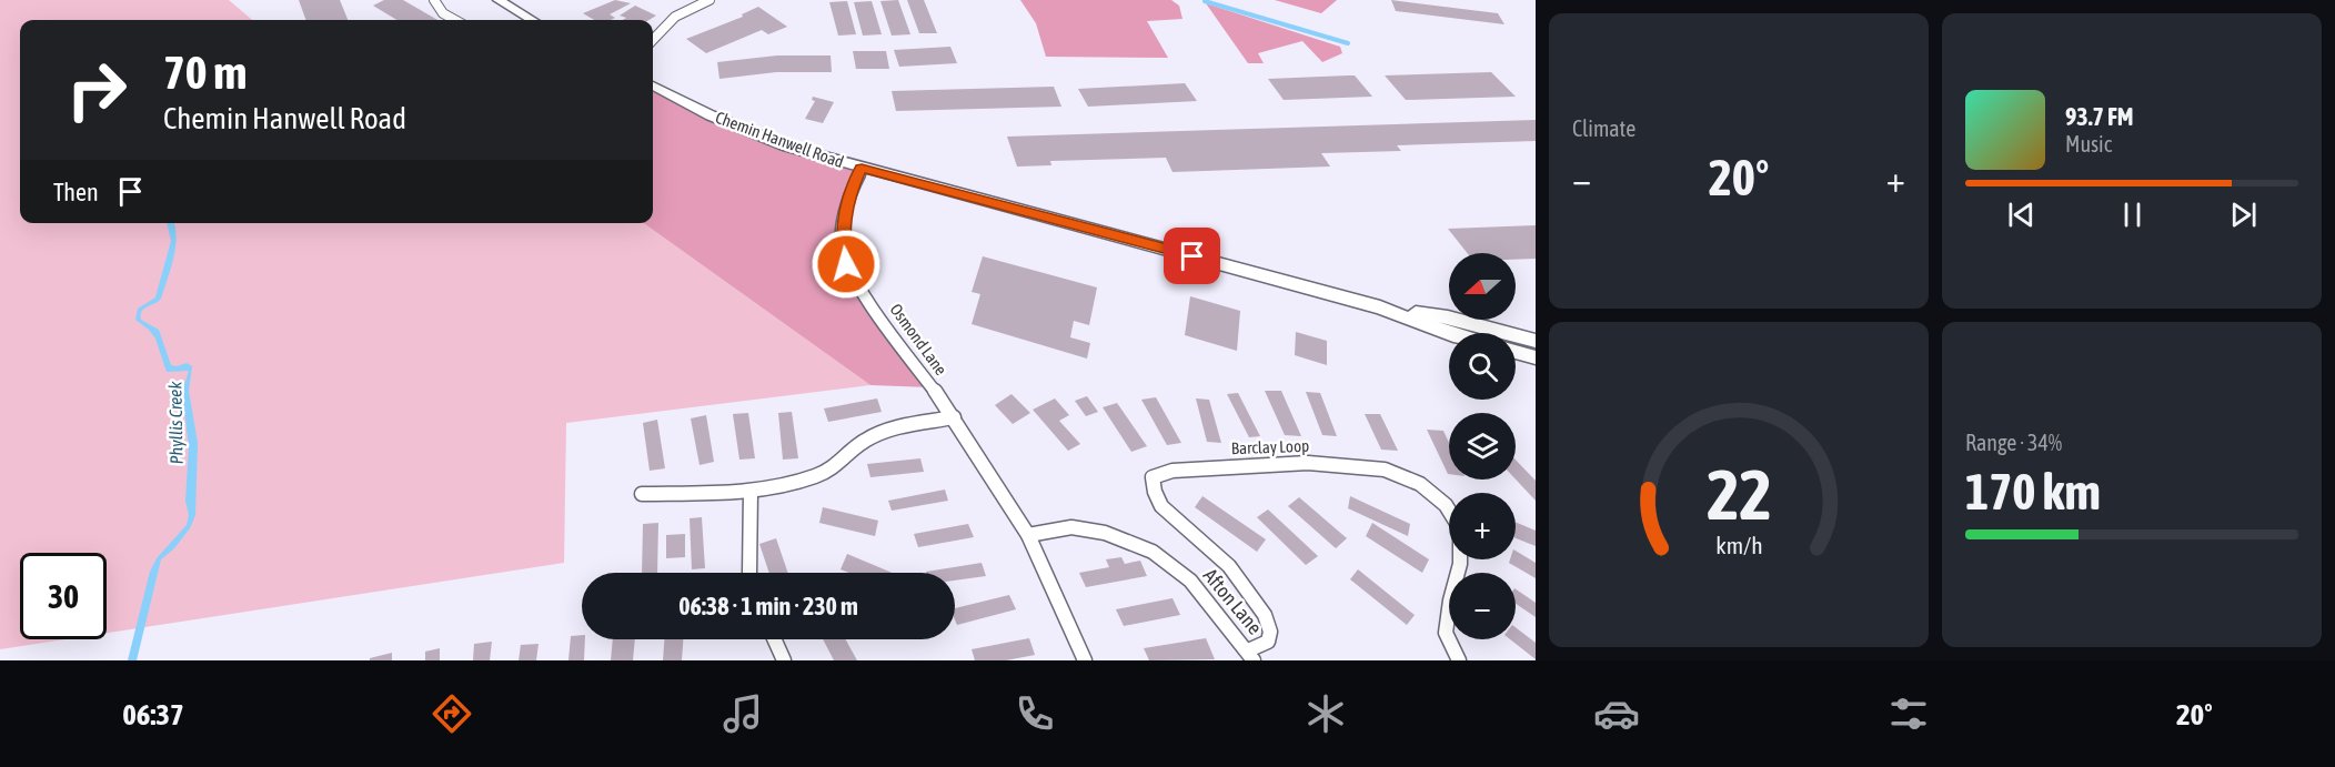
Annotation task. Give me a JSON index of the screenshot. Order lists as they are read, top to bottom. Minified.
{"streets":{"main road":["Chemin Hanwell Road"],"street":["Osmond Lane","Barclay Loop","Afton Lane"]},"crossings":[["Chemin Hanwell Road","Osmond Lane"],["Osmond Lane","Afton Lane"],["Barclay Loop","Afton Lane"]],"water":["Phyllis Creek"],"north":"left","page":{"tile":["Climate",["Range · 34%","170 km"]],"turn":["70 m","Chemin Hanwell Road"],"song":["93.7 FM","Music"],"heat":["−","20°","+"],"then":"Then","map_buttons":["+","−"],"limit":"30","trip":"06:38 · 1 min · 230 m","tabs":["06:37","20°"],"gauge":["22","km/h"]}}
